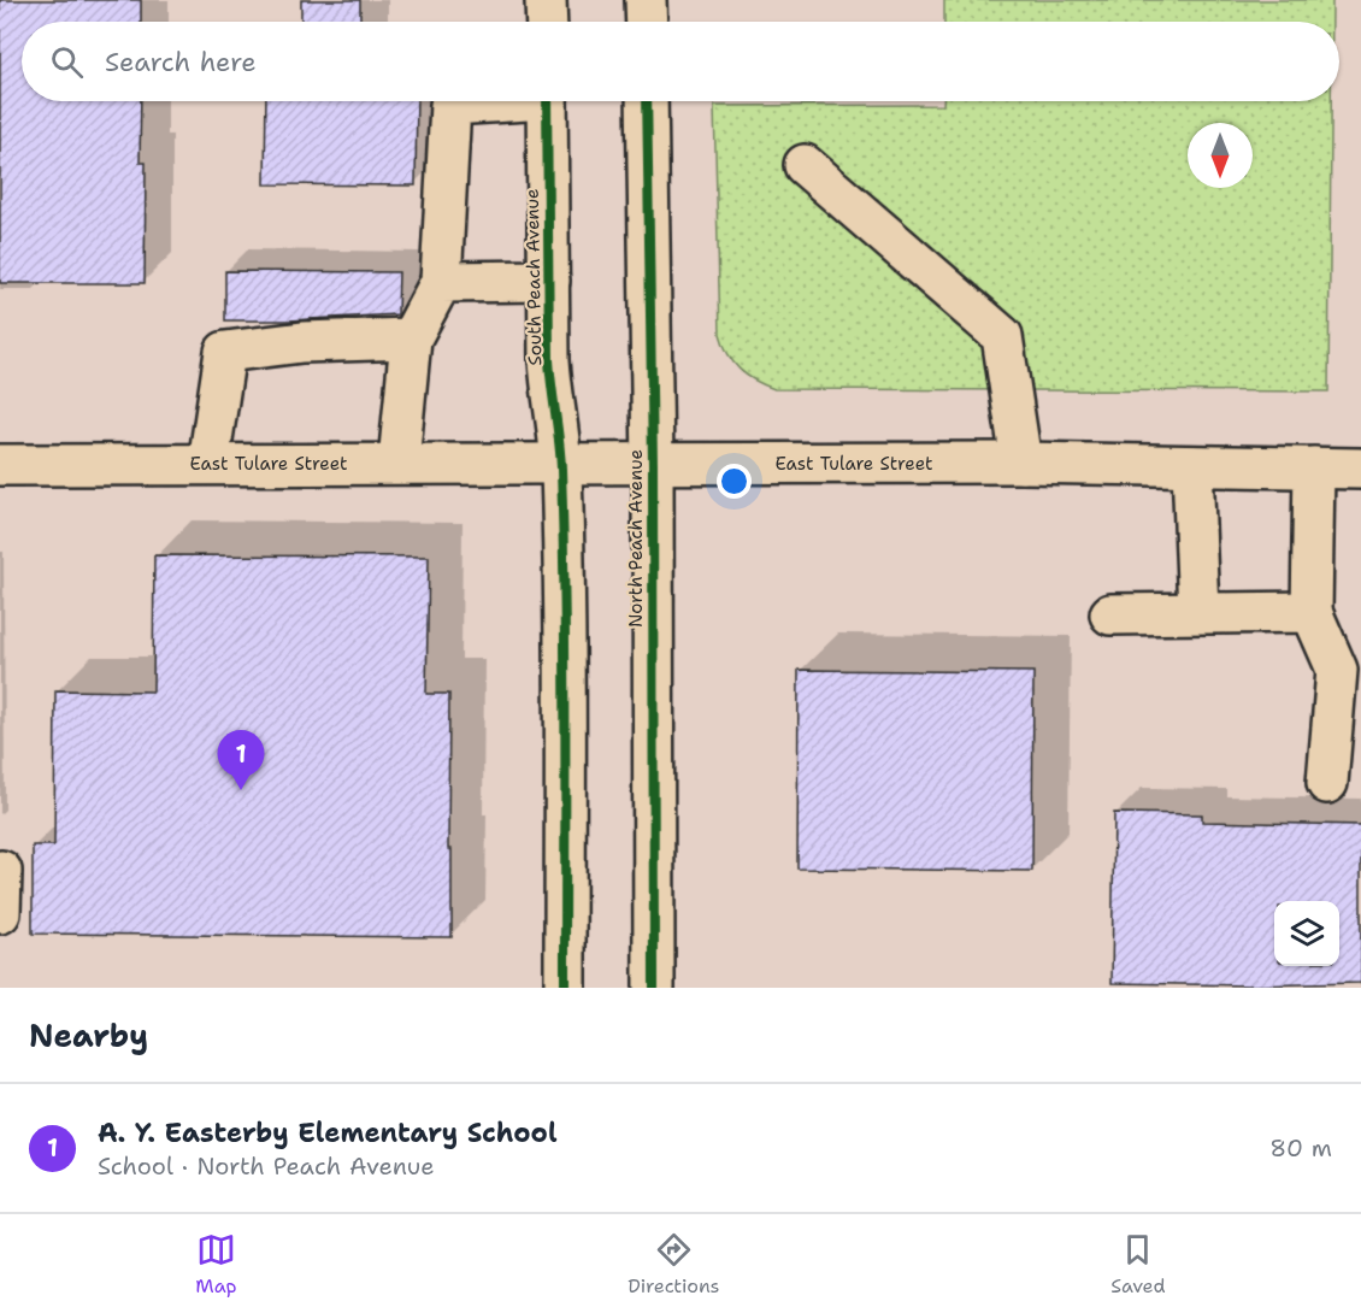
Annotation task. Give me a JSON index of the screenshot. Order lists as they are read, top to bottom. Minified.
{"streets":{"main road":["South Peach Avenue","East Tulare Street","North Peach Avenue"]},"crossings":[["South Peach Avenue","East Tulare Street"],["East Tulare Street","North Peach Avenue"]],"north":"bottom","page":{"search":"Search here","pins":"1","heading":"Nearby","list":[{"mark":"1","name":"A. Y. Easterby Elementary School","note":"School · North Peach Avenue","value":"80 m"}],"nav":["Map","Directions","Saved"]}}
